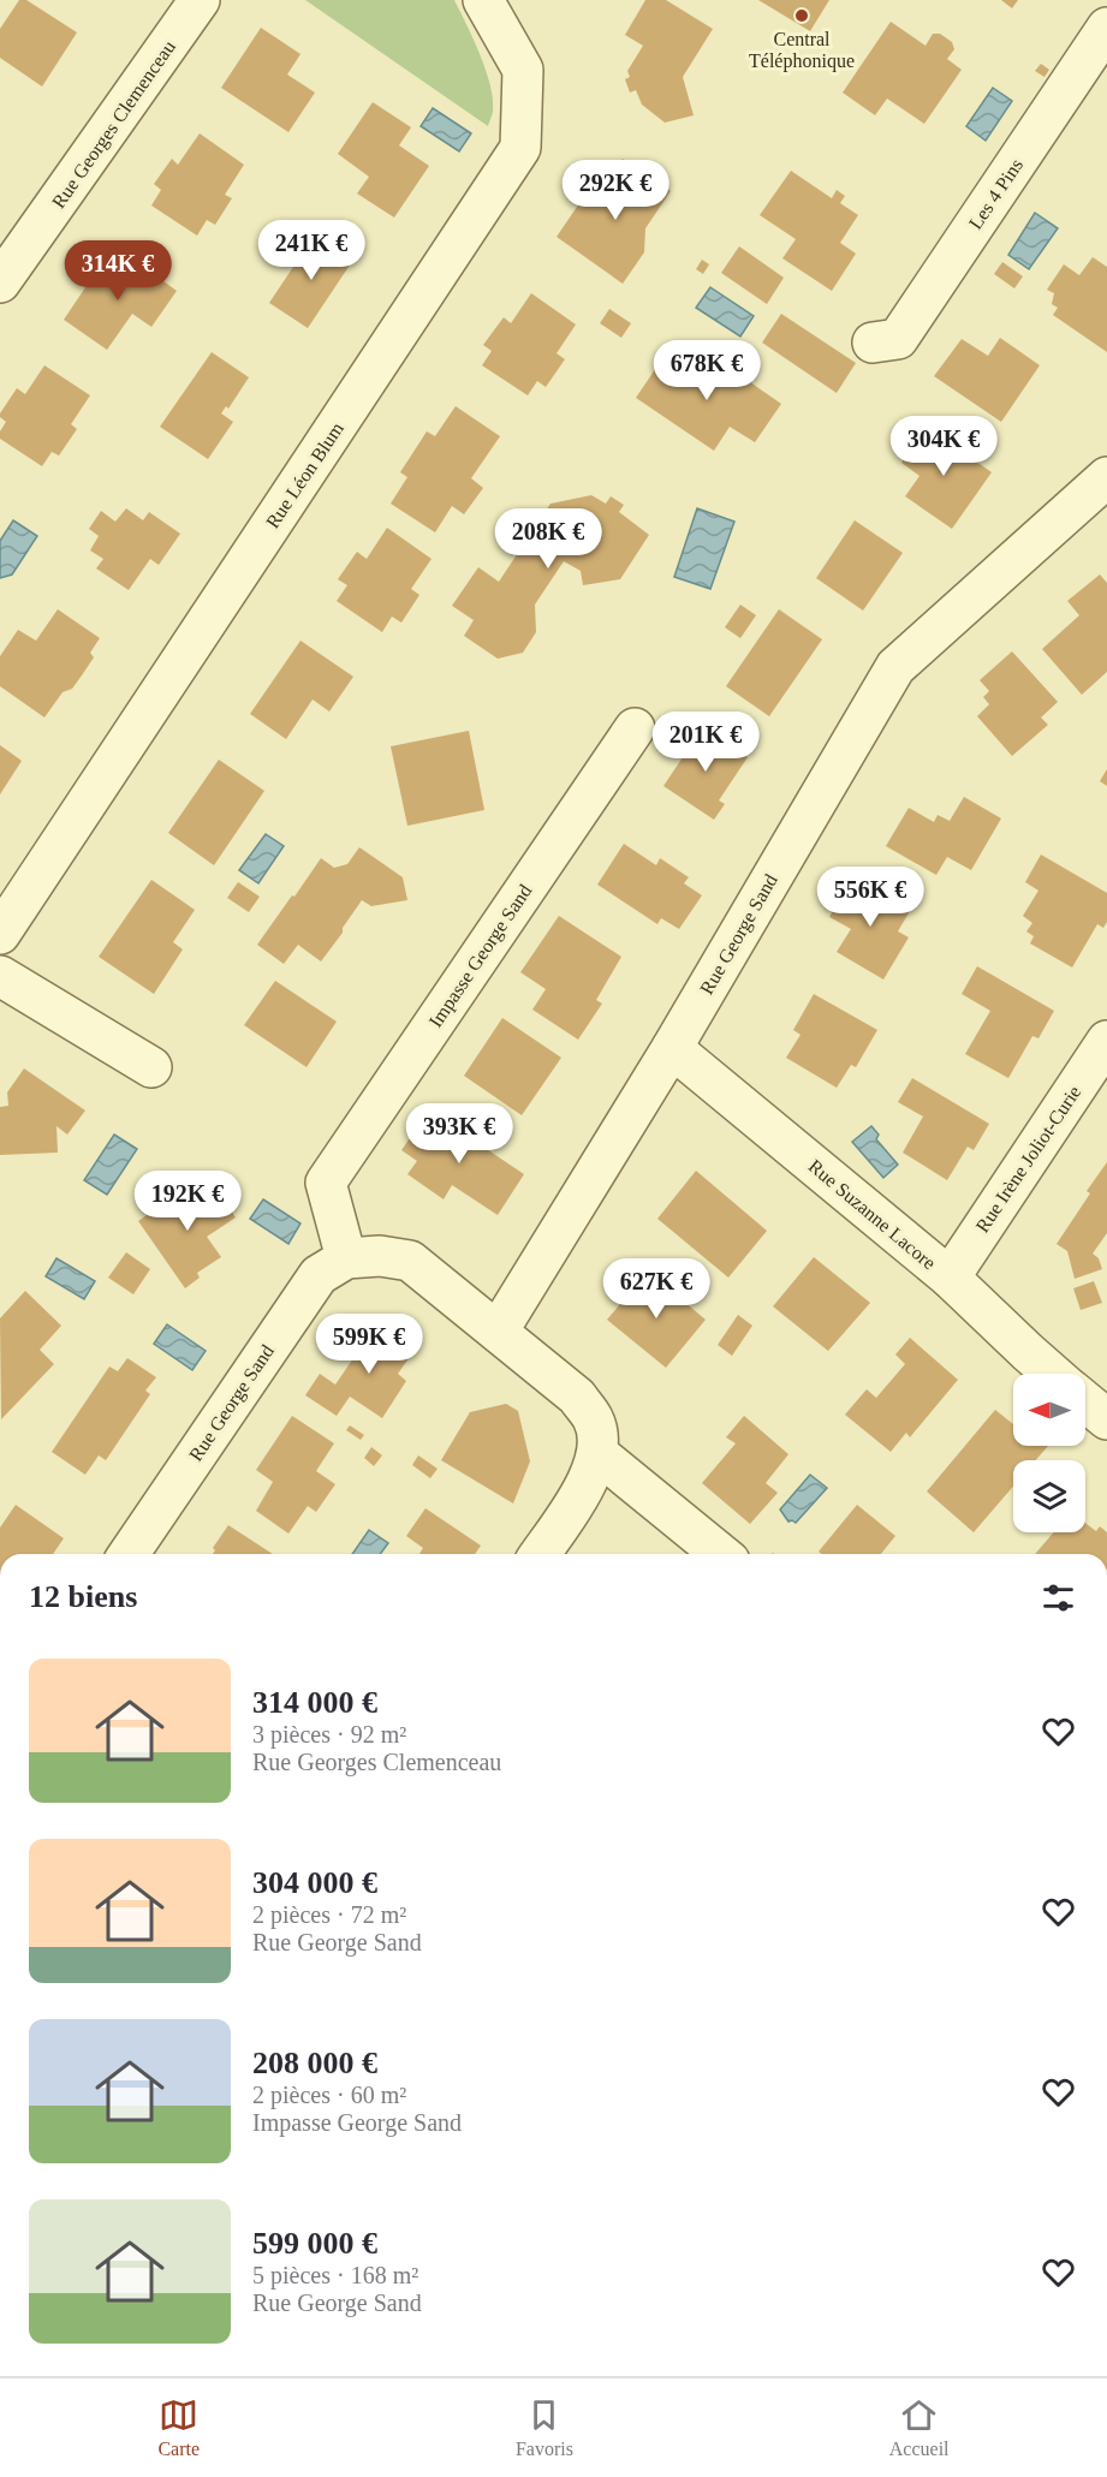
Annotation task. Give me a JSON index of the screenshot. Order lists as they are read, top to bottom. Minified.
{"streets":{"street":["Rue Georges Clemenceau","Les 4 Pins","Rue Léon Blum","Rue George Sand","Impasse George Sand","Rue Irène Joliot-Curie","Rue Suzanne Lacore"]},"crossings":[["Rue George Sand","Impasse George Sand"],["Rue George Sand","Rue Suzanne Lacore"],["Rue Irène Joliot-Curie","Rue Suzanne Lacore"]],"places":["Central Téléphonique"],"north":"left","page":{"price":["292K €","241K €","314K €","678K €","304K €","208K €","201K €","556K €","393K €","192K €","627K €","599K €"],"heading":"12 biens","list":[{"name":"314 000 €","note":"3 pièces · 92 m² · Rue Georges Clemenceau"},{"name":"304 000 €","note":"2 pièces · 72 m² · Rue George Sand"},{"name":"208 000 €","note":"2 pièces · 60 m² · Impasse George Sand"},{"name":"599 000 €","note":"5 pièces · 168 m² · Rue George Sand"}],"tabs":["Carte","Favoris","Accueil"]}}
